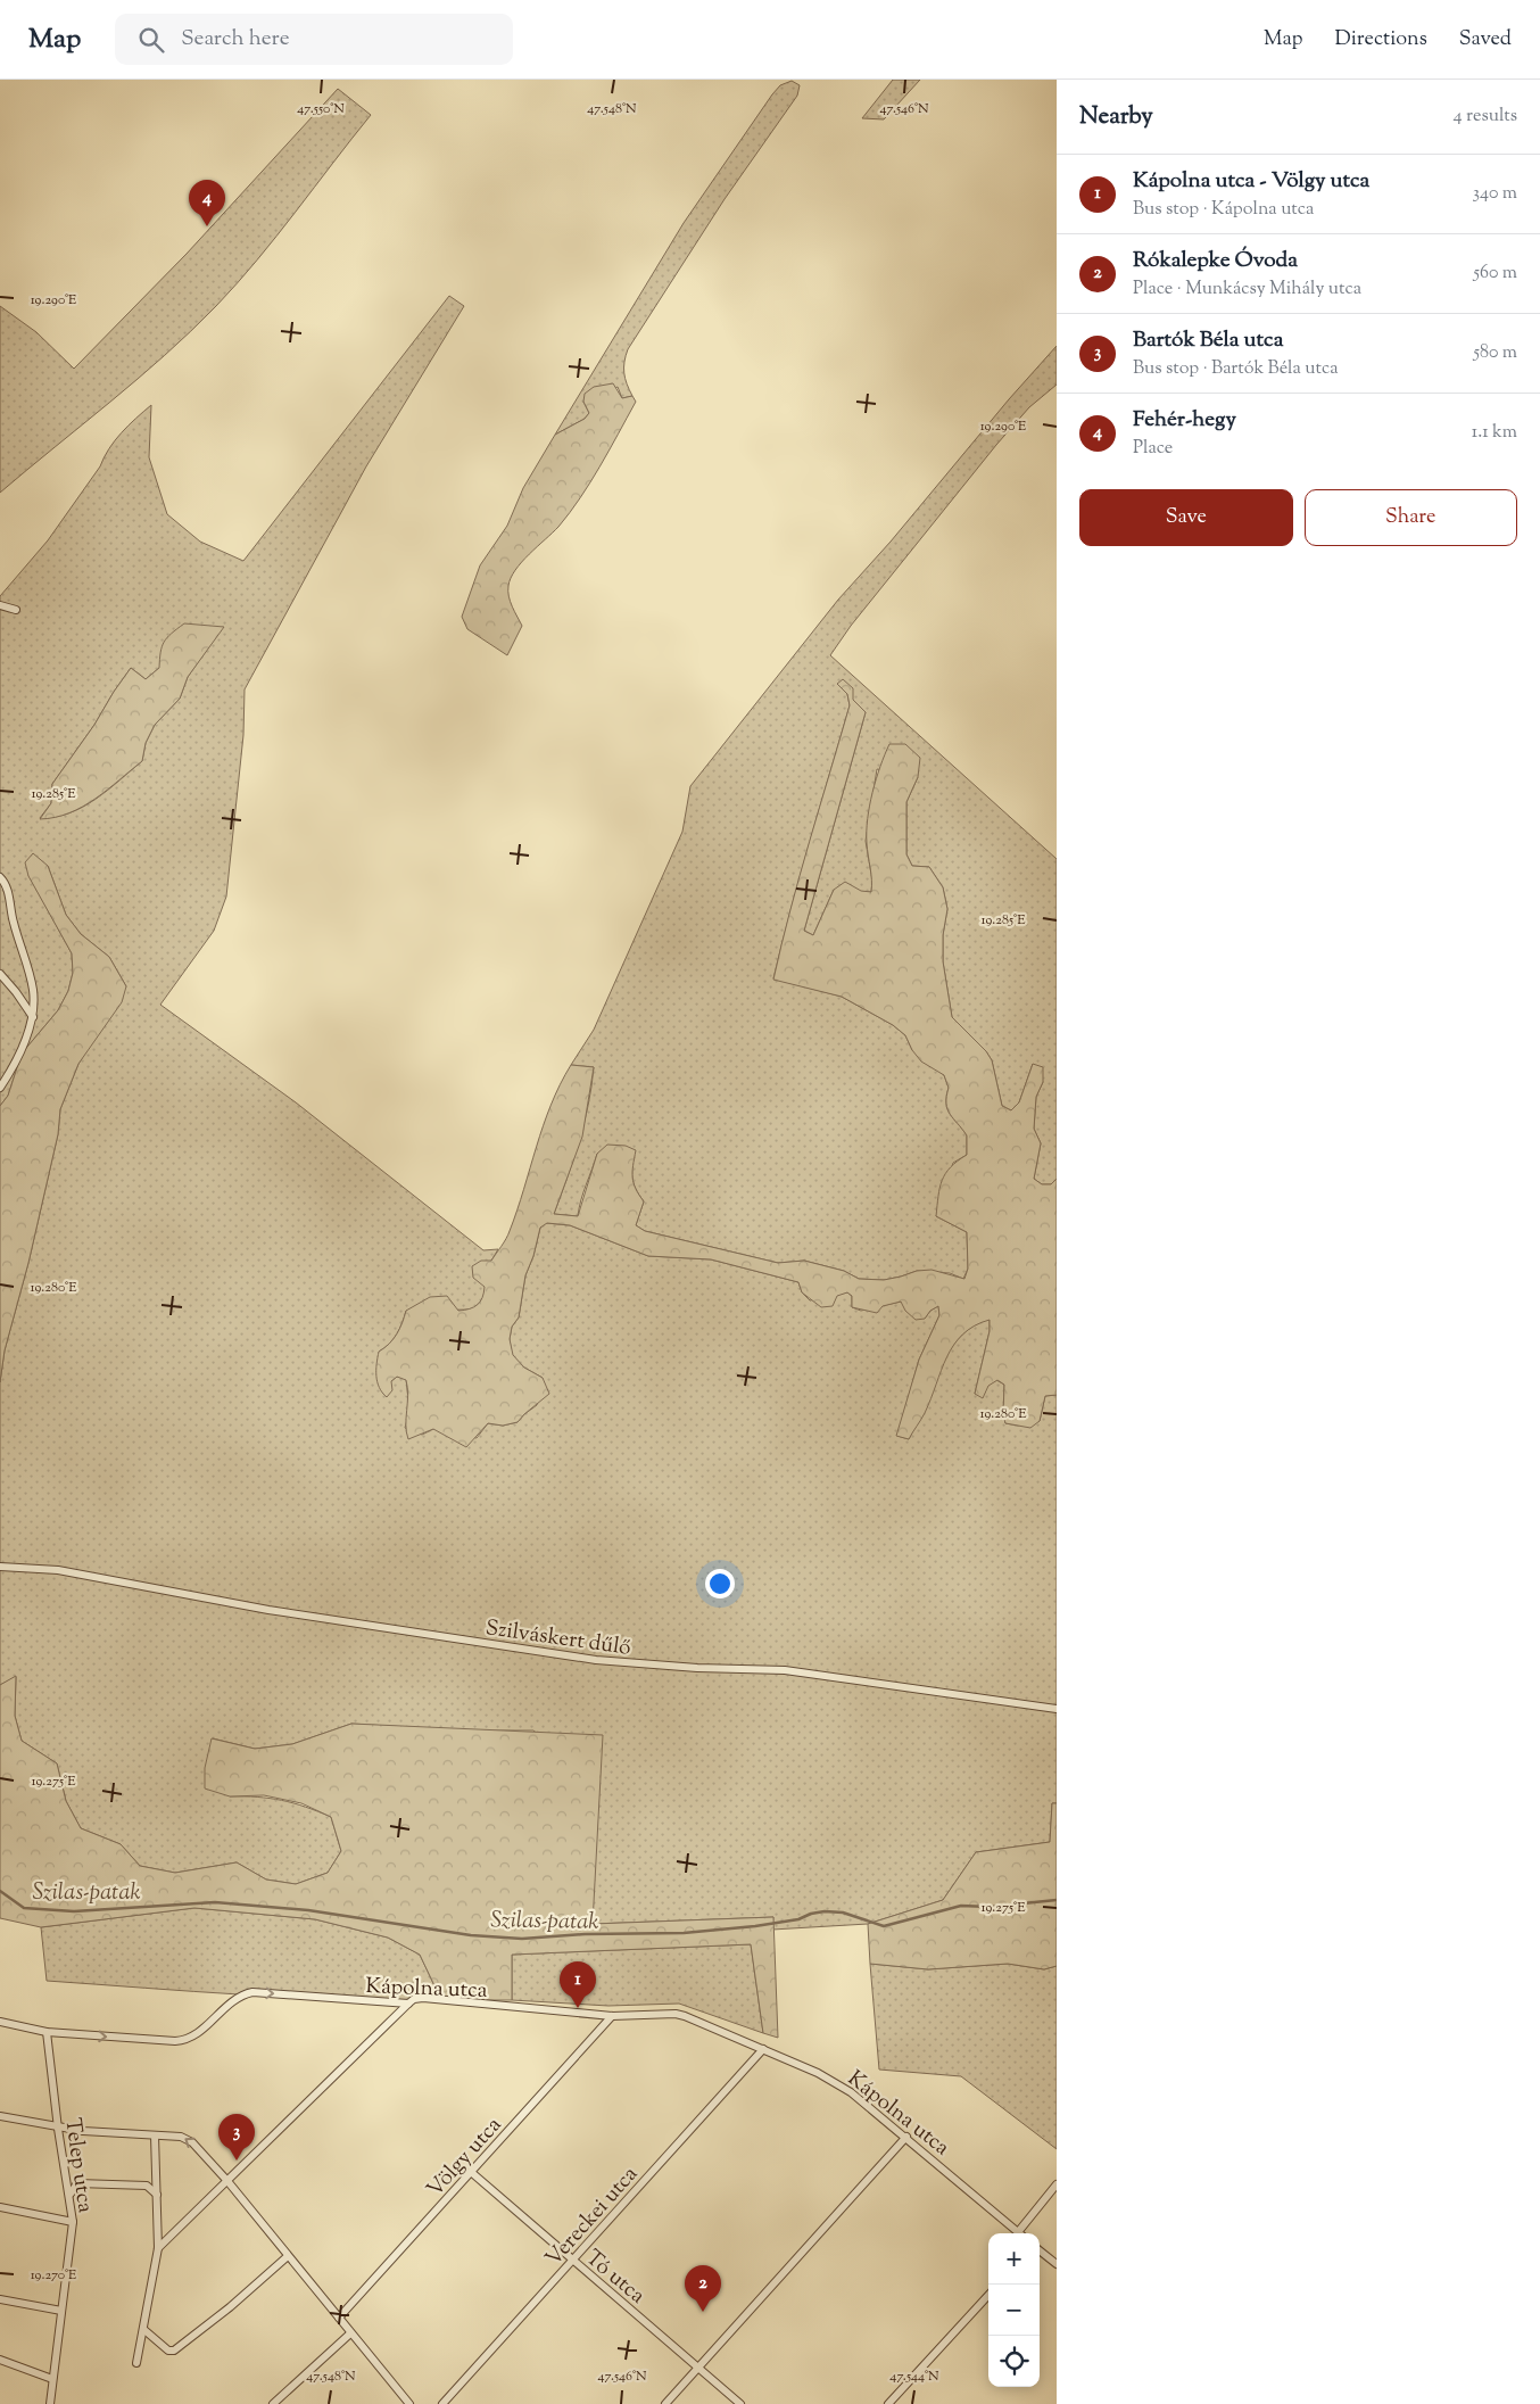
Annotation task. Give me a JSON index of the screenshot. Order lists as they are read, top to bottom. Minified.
{"streets":{"street":["Szilváskert dűlő","Kápolna utca","Völgy utca","Telep utca","Vereckei utca","Tó utca"]},"crossings":[["Kápolna utca","Völgy utca"],["Kápolna utca","Telep utca"],["Kápolna utca","Vereckei utca"],["Völgy utca","Tó utca"],["Vereckei utca","Tó utca"]],"water":["Szilas-patak"],"page":{"header":"Map","search":"Search here","nav":["Map","Directions","Saved"],"heading":["Nearby","4 results"],"list":[{"mark":"1","name":"Kápolna utca - Völgy utca","note":"Bus stop · Kápolna utca","value":"340 m"},{"mark":"2","name":"Rókalepke Óvoda","note":"Place · Munkácsy Mihály utca","value":"560 m"},{"mark":"3","name":"Bartók Béla utca","note":"Bus stop · Bartók Béla utca","value":"580 m"},{"mark":"4","name":"Fehér-hegy","note":"Place","value":"1.1 km"}],"pins":["4","1","3","2"],"buttons":["Save","Share"],"map_buttons":["+","−"]},"coordinates":["47.548°N","47.550°N","47.546°N","19.290°E","19.285°E","19.280°E","19.275°E","19.270°E","47.544°N"]}
